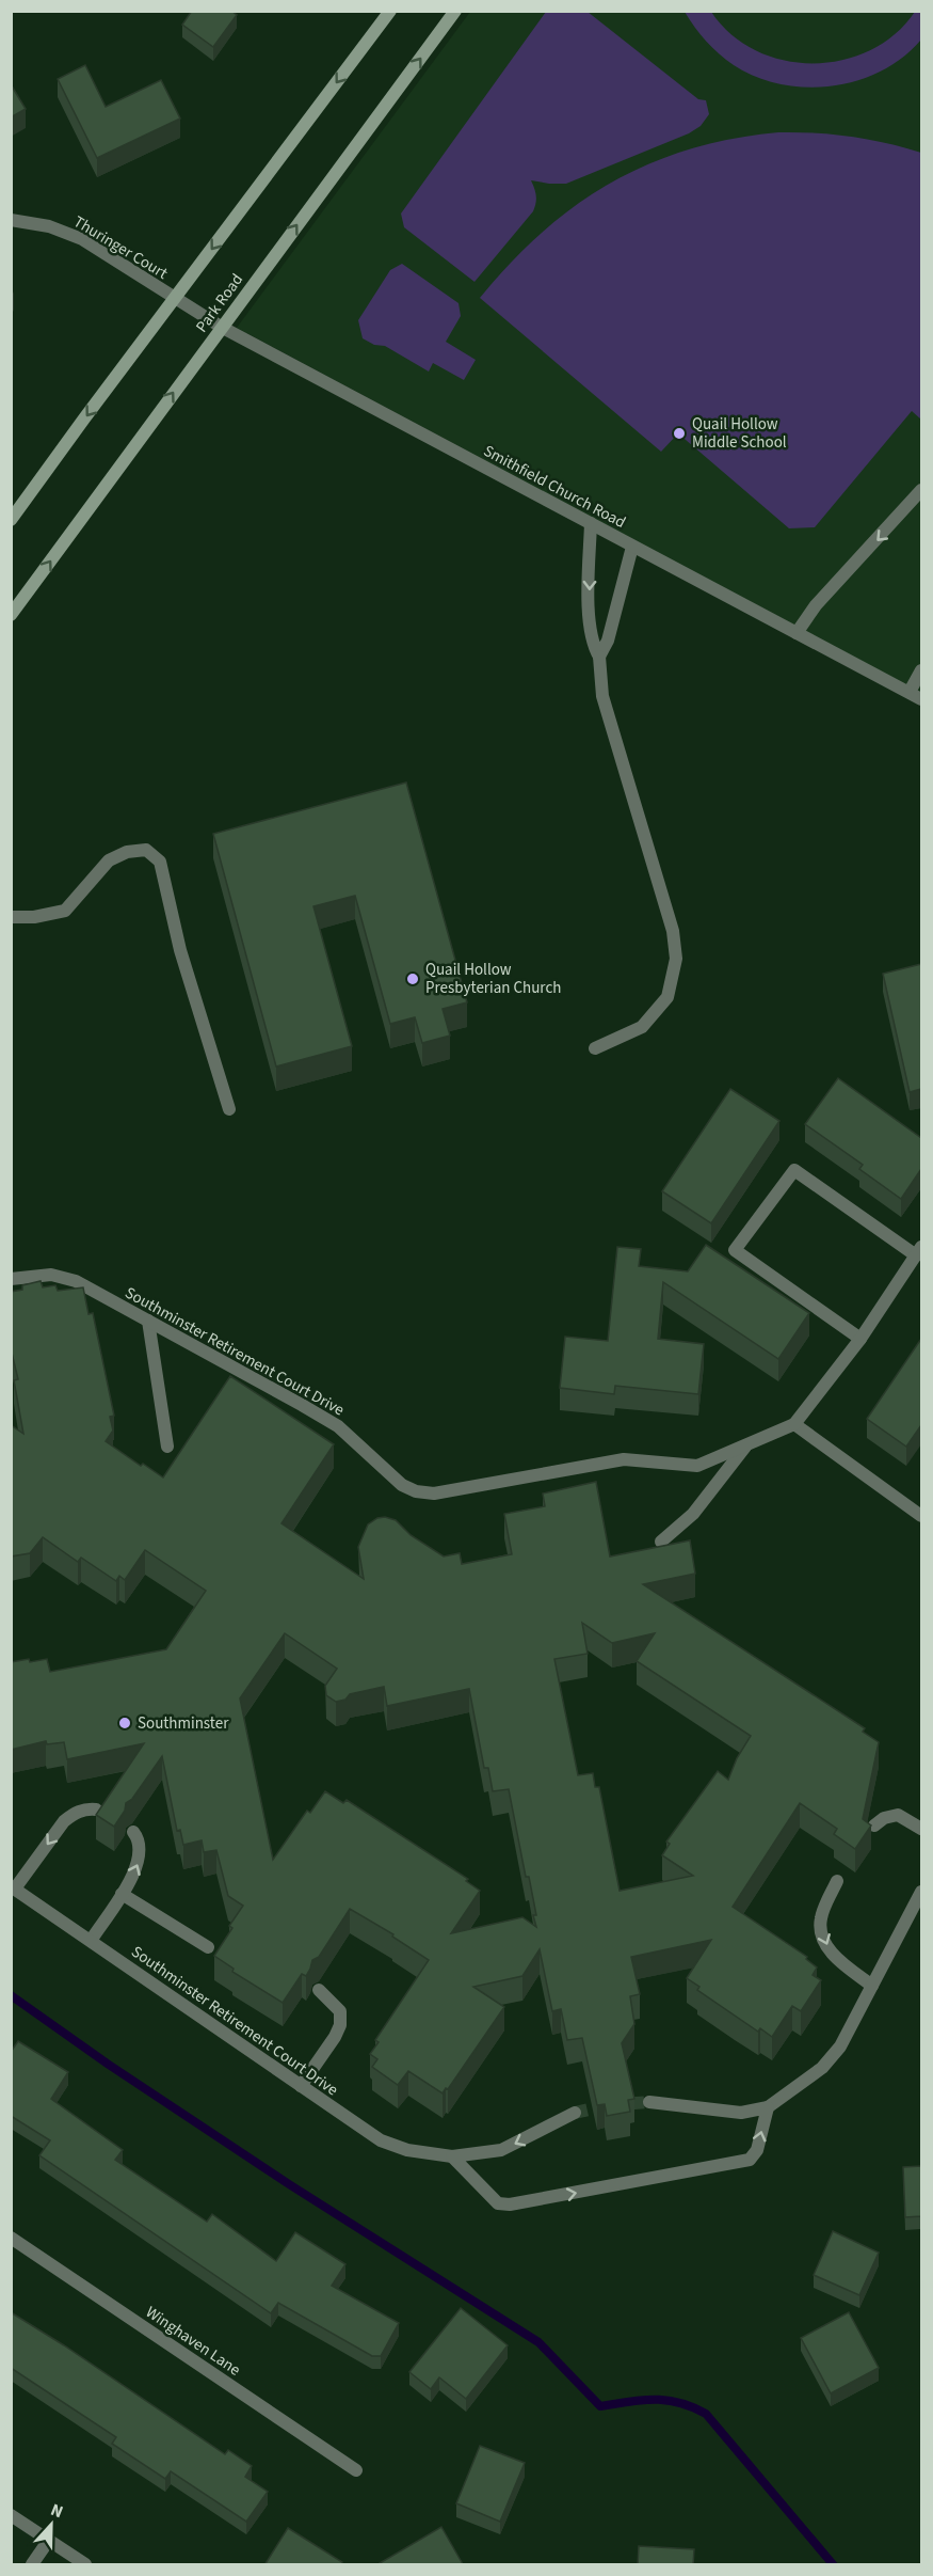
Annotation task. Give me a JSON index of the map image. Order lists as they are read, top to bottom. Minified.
{"streets":{"main road":["Park Road"],"street":["Thuringer Court","Smithfield Church Road","Southminster Retirement Court Drive","Winghaven Lane"]},"crossings":[["Thuringer Court","Smithfield Church Road"],["Park Road","Smithfield Church Road"]],"places":["Quail Hollow Middle School","Quail Hollow Presbyterian Church","Southminster"],"north":"top"}
